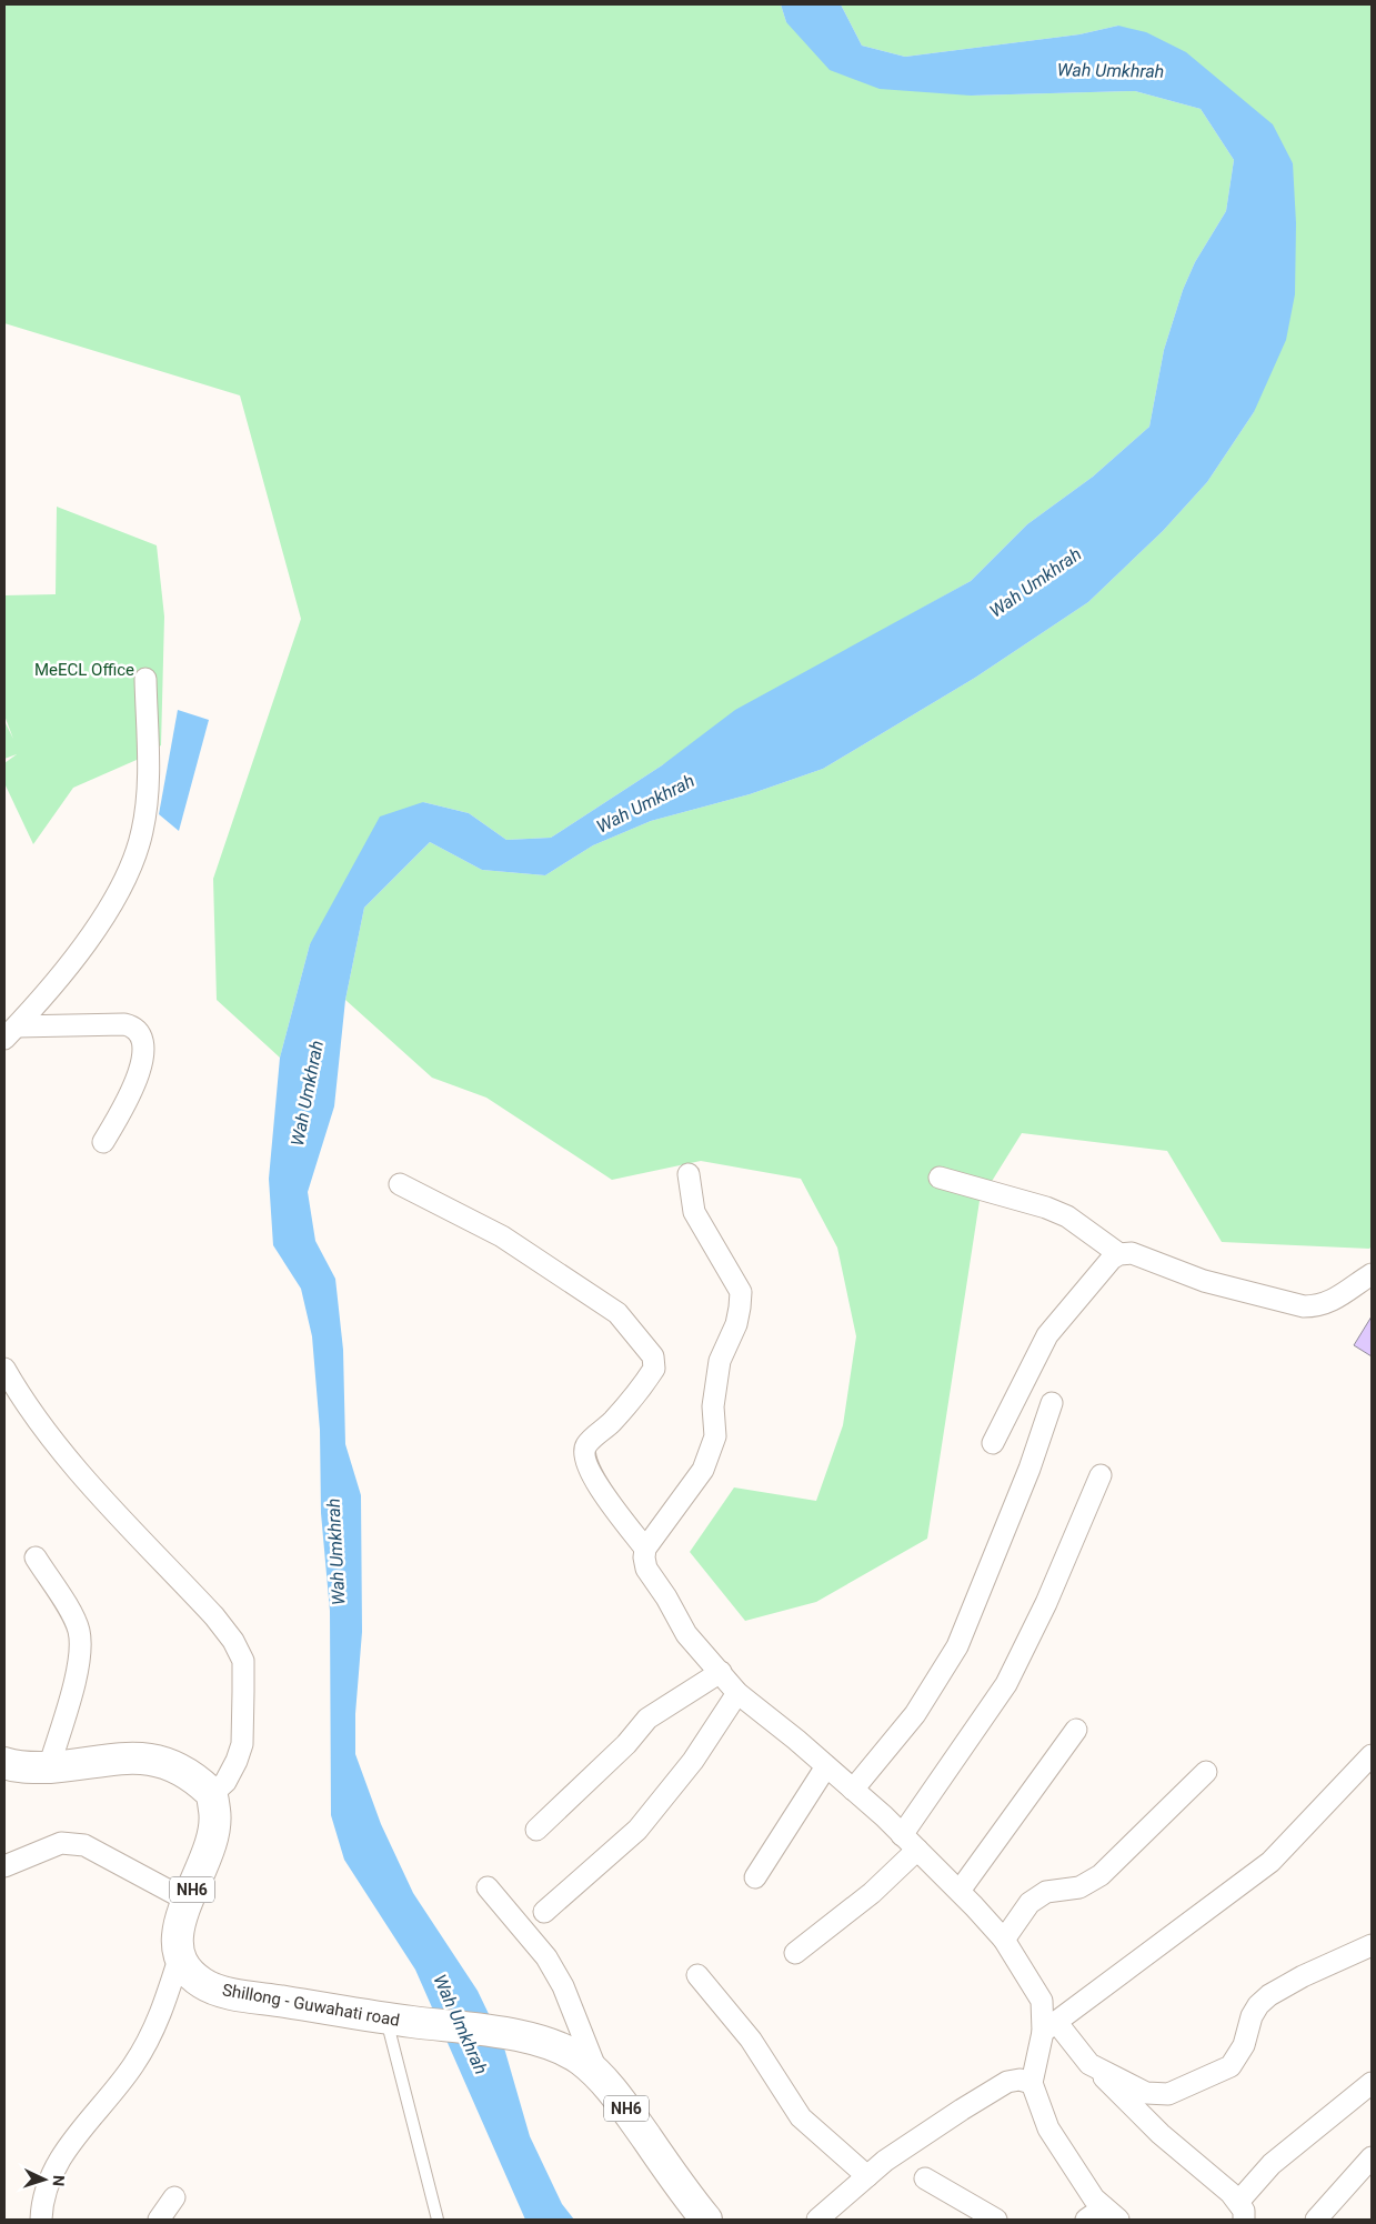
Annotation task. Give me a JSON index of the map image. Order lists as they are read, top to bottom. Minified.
{"streets":{"highway":["NH6","Shillong - Guwahati road"]},"crossings":[["NH6","Shillong - Guwahati road"]],"water":["Wah Umkhrah"],"parks":["MeECL Office"],"north":"right"}
